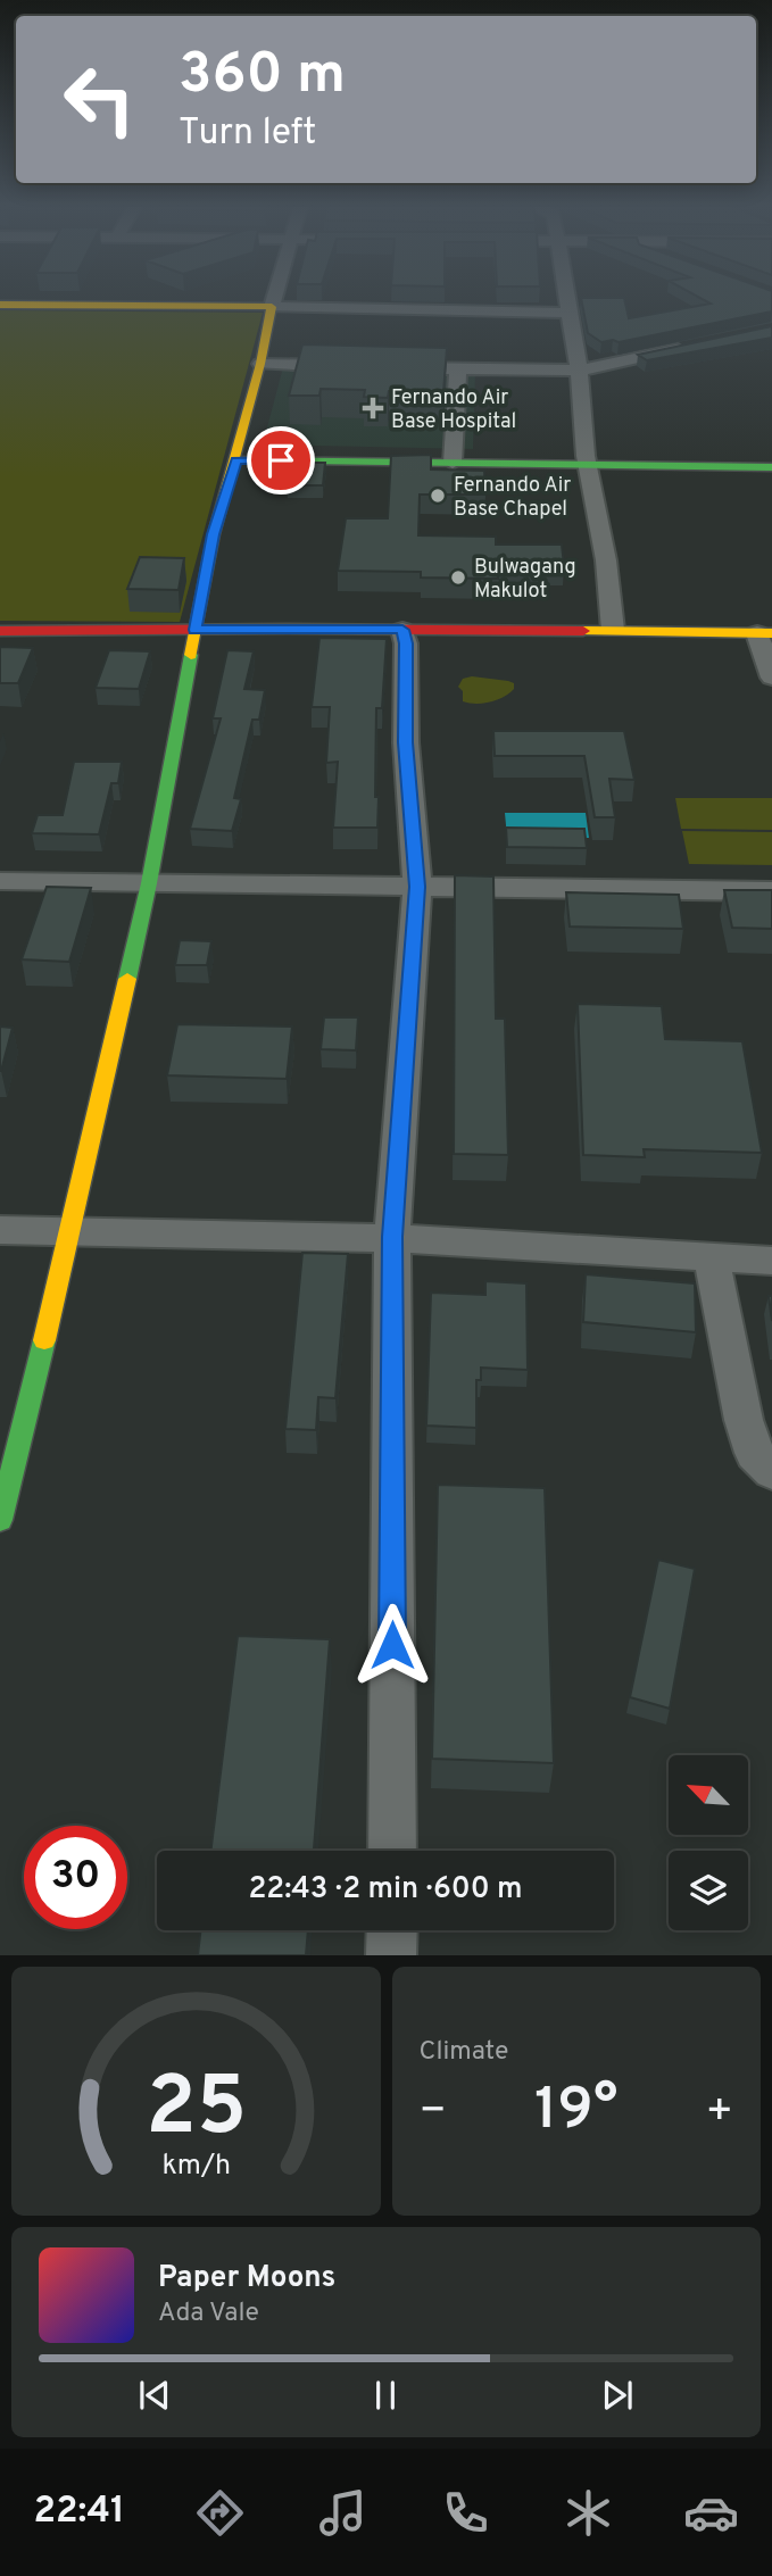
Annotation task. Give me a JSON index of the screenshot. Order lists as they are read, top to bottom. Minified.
{"places":{"health":["Fernando Air Base Hospital"],"other":["Fernando Air Base Chapel","Bulwagang Makulot"]},"north":"top left","page":{"turn":["360 m","Turn left"],"limit":"30","trip":"22:43 · 2 min · 600 m","tile":"Climate","heat":["−","19°","+"],"song":["Paper Moons","Ada Vale"],"tabs":"22:41","gauge":["25","km/h"]}}
